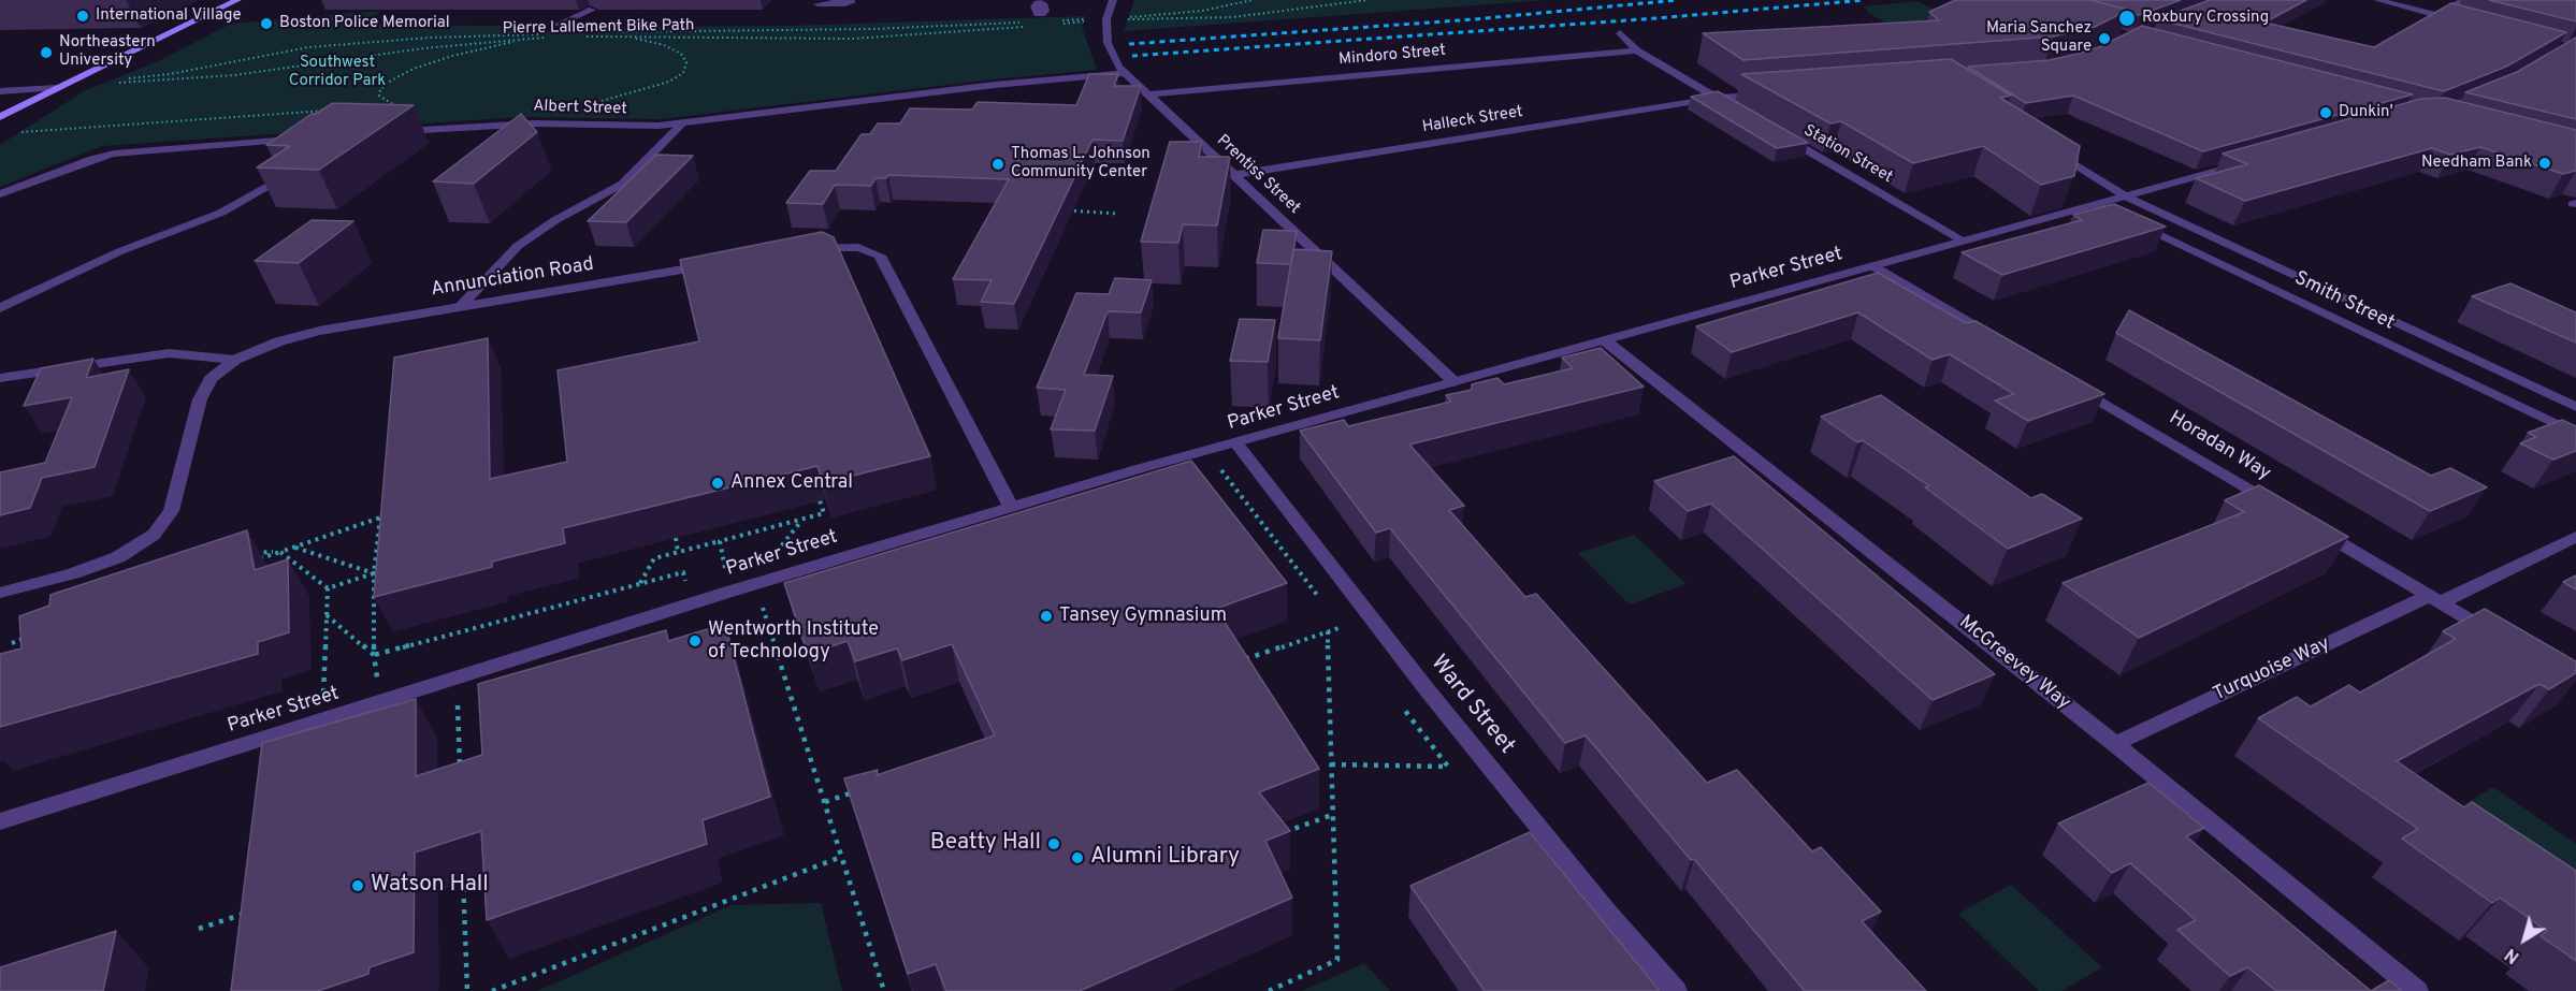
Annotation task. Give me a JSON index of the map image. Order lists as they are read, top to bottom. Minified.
{"streets":{"street":["Mindoro Street","Albert Street","Halleck Street","Station Street","Prentiss Street","Parker Street","Annunciation Road","Smith Street","Horadan Way","McGreevey Way","Turquoise Way","Ward Street"],"path":["Pierre Lallement Bike Path"]},"crossings":[["Mindoro Street","Prentiss Street"],["Albert Street","Prentiss Street"],["Halleck Street","Prentiss Street"],["Station Street","Parker Street"],["Prentiss Street","Parker Street"],["Parker Street","Smith Street"],["Parker Street","McGreevey Way"],["Parker Street","Ward Street"],["McGreevey Way","Turquoise Way"]],"parks":["Southwest Corridor Park"],"places":["International Village","Roxbury Crossing","Boston Police Memorial","Maria Sanchez Square","Northeastern University","Dunkin'","Needham Bank","Thomas L. Johnson Community Center","Annex Central","Tansey Gymnasium","Wentworth Institute of Technology","Beatty Hall","Alumni Library","Watson Hall"],"north":"bottom left"}
